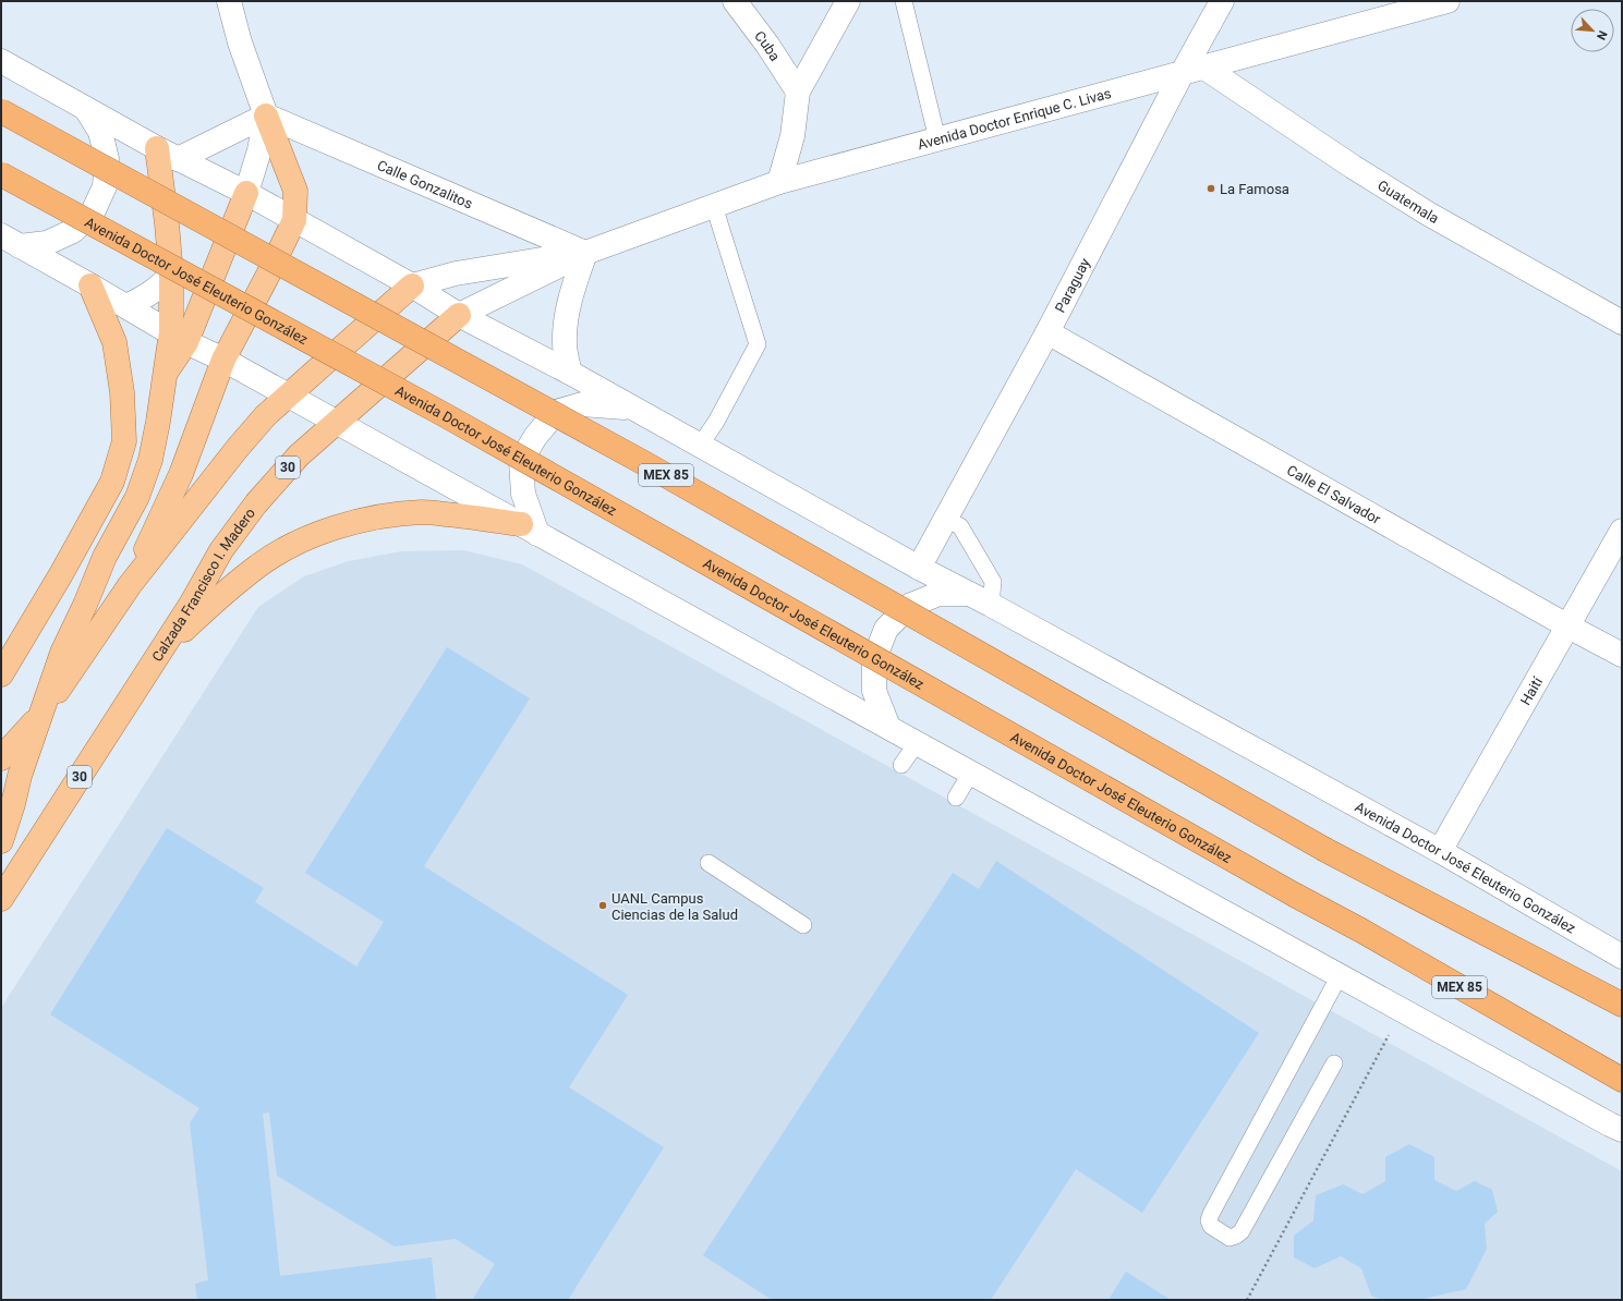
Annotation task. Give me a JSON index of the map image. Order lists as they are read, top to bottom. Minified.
{"streets":{"highway":["Avenida Doctor José Eleuterio González","MEX 85"],"main road":["Cuba","Avenida Doctor Enrique C. Livas","Calle Gonzalitos","Guatemala","Paraguay","30","Calle El Salvador","Calzada Francisco I. Madero","Haití"]},"crossings":[["Avenida Doctor Enrique C. Livas","Calle Gonzalitos"],["Avenida Doctor Enrique C. Livas","Guatemala"],["Avenida Doctor Enrique C. Livas","Avenida Doctor José Eleuterio González"],["Avenida Doctor Enrique C. Livas","Paraguay"],["Avenida Doctor Enrique C. Livas","Calzada Francisco I. Madero"],["Avenida Doctor José Eleuterio González","Paraguay"],["Avenida Doctor José Eleuterio González","Calzada Francisco I. Madero"],["Avenida Doctor José Eleuterio González","Haití"],["Paraguay","Calle El Salvador"],["Calle El Salvador","Haití"]],"places":["La Famosa","UANL Campus Ciencias de la Salud"],"north":"bottom right"}
